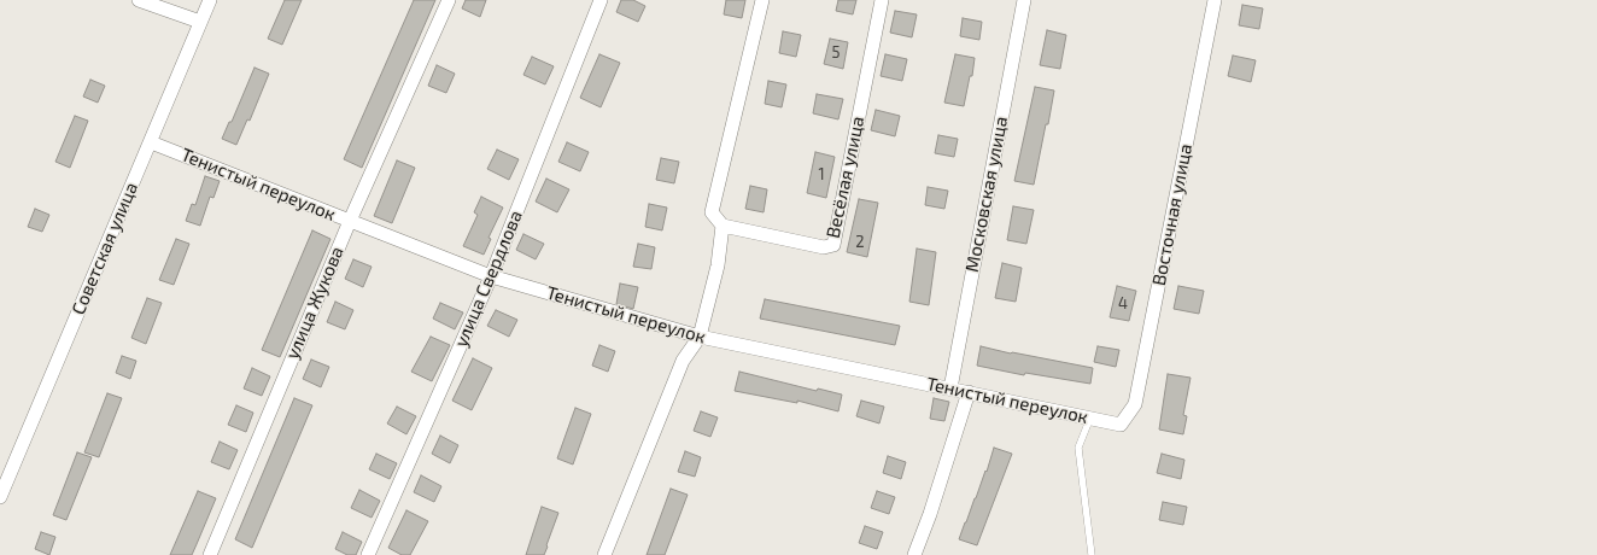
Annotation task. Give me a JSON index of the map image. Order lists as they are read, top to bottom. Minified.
{"streets":{"street":["Весёлая улица","Тенистый переулок","Московская улица","Восточная улица","Советская улица","улица Свердлова","улица Жукова"]},"crossings":[["Тенистый переулок","Московская улица"],["Тенистый переулок","Восточная улица"],["Тенистый переулок","Советская улица"],["Тенистый переулок","улица Свердлова"],["Тенистый переулок","улица Жукова"]],"house_numbers":["5","1","2","4"]}
